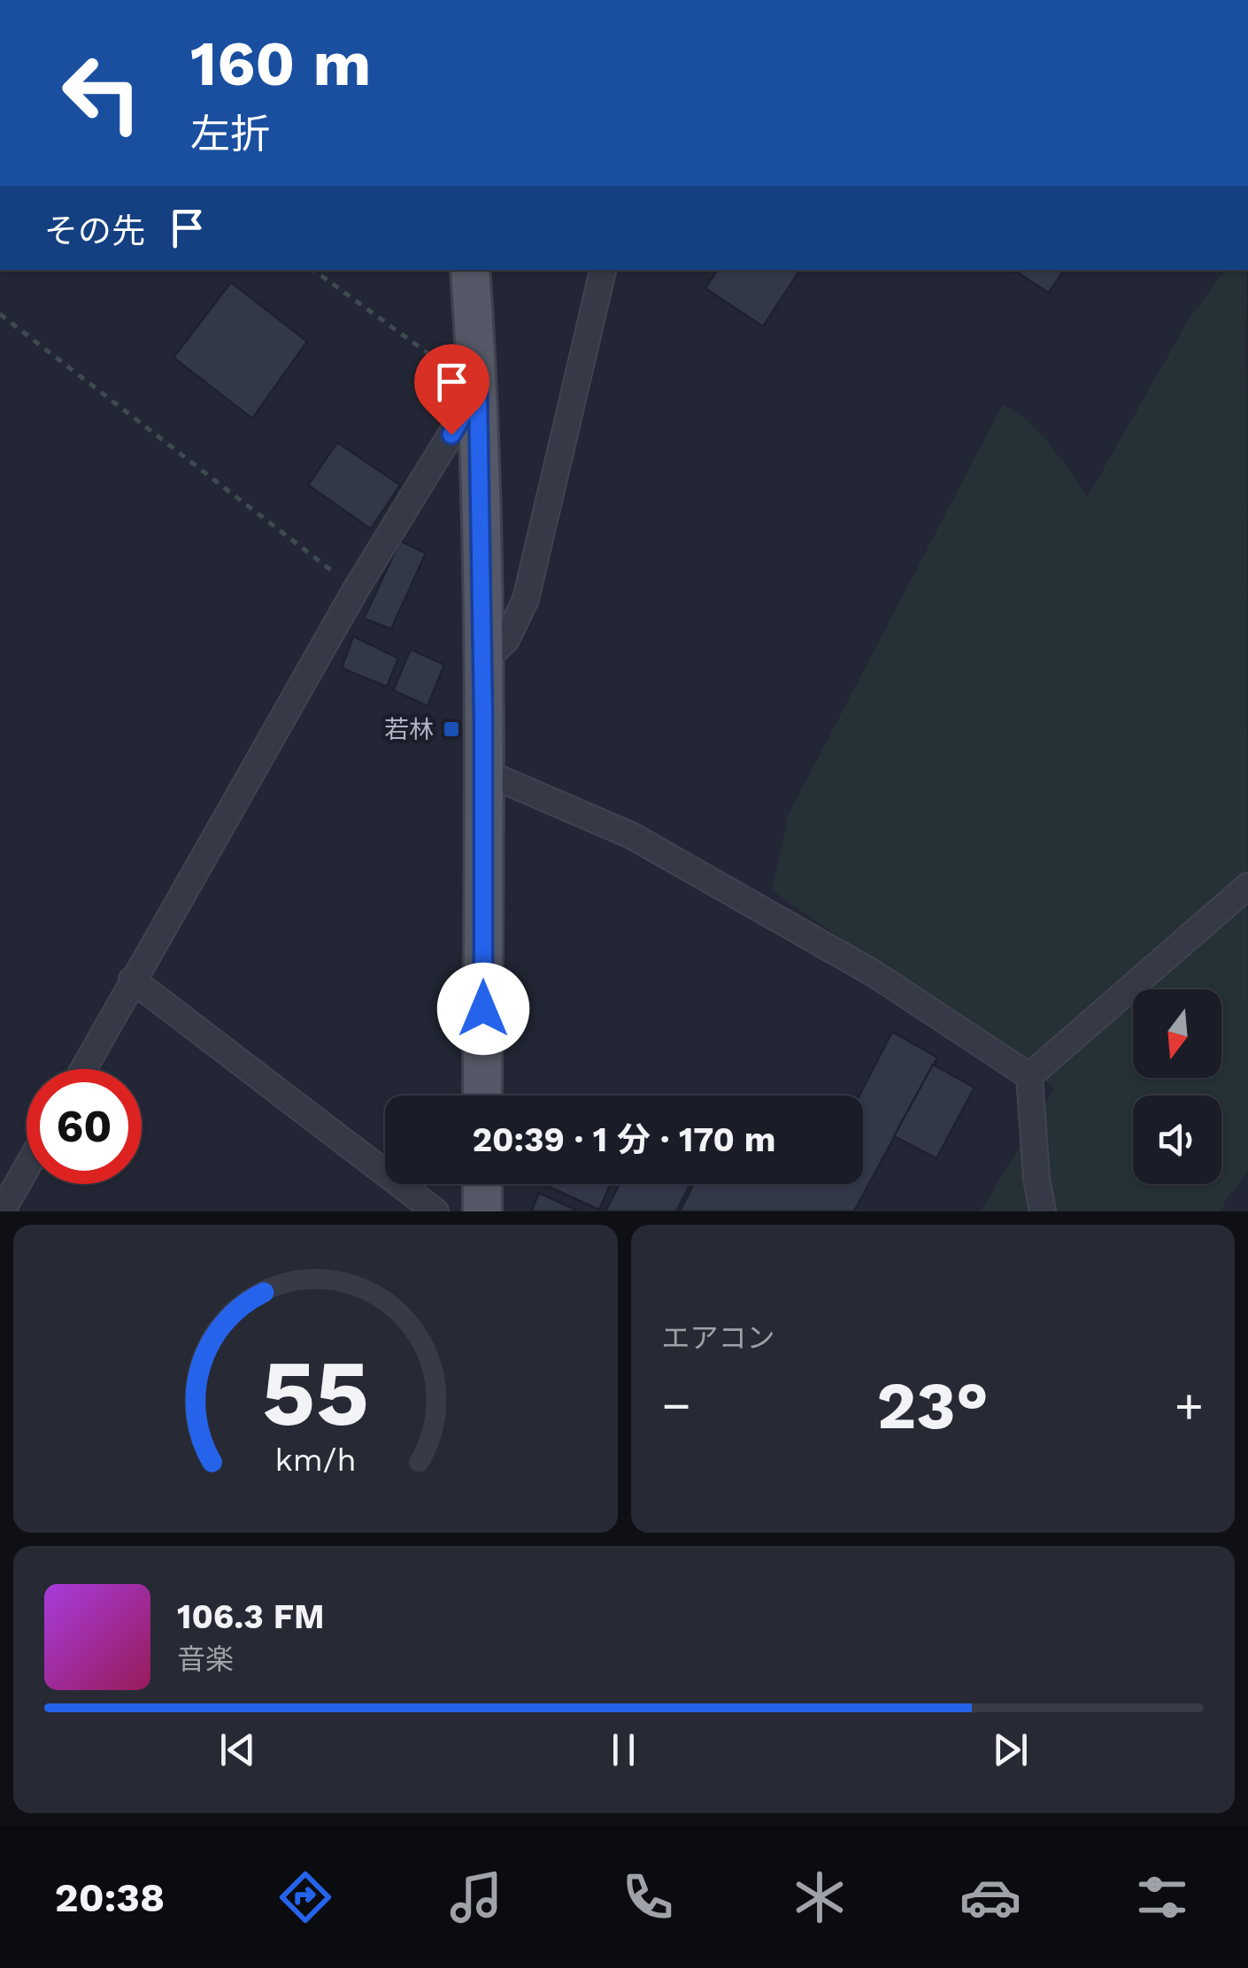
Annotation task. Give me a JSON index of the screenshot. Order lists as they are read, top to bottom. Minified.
{"places":{"transit":["若林"]},"north":"bottom","page":{"turn":["160 m","左折"],"then":"その先","limit":"60","trip":"20:39 · 1 分 · 170 m","tile":"エアコン","heat":["−","23°","+"],"song":["106.3 FM","音楽"],"tabs":"20:38","gauge":["55","km/h"]}}
